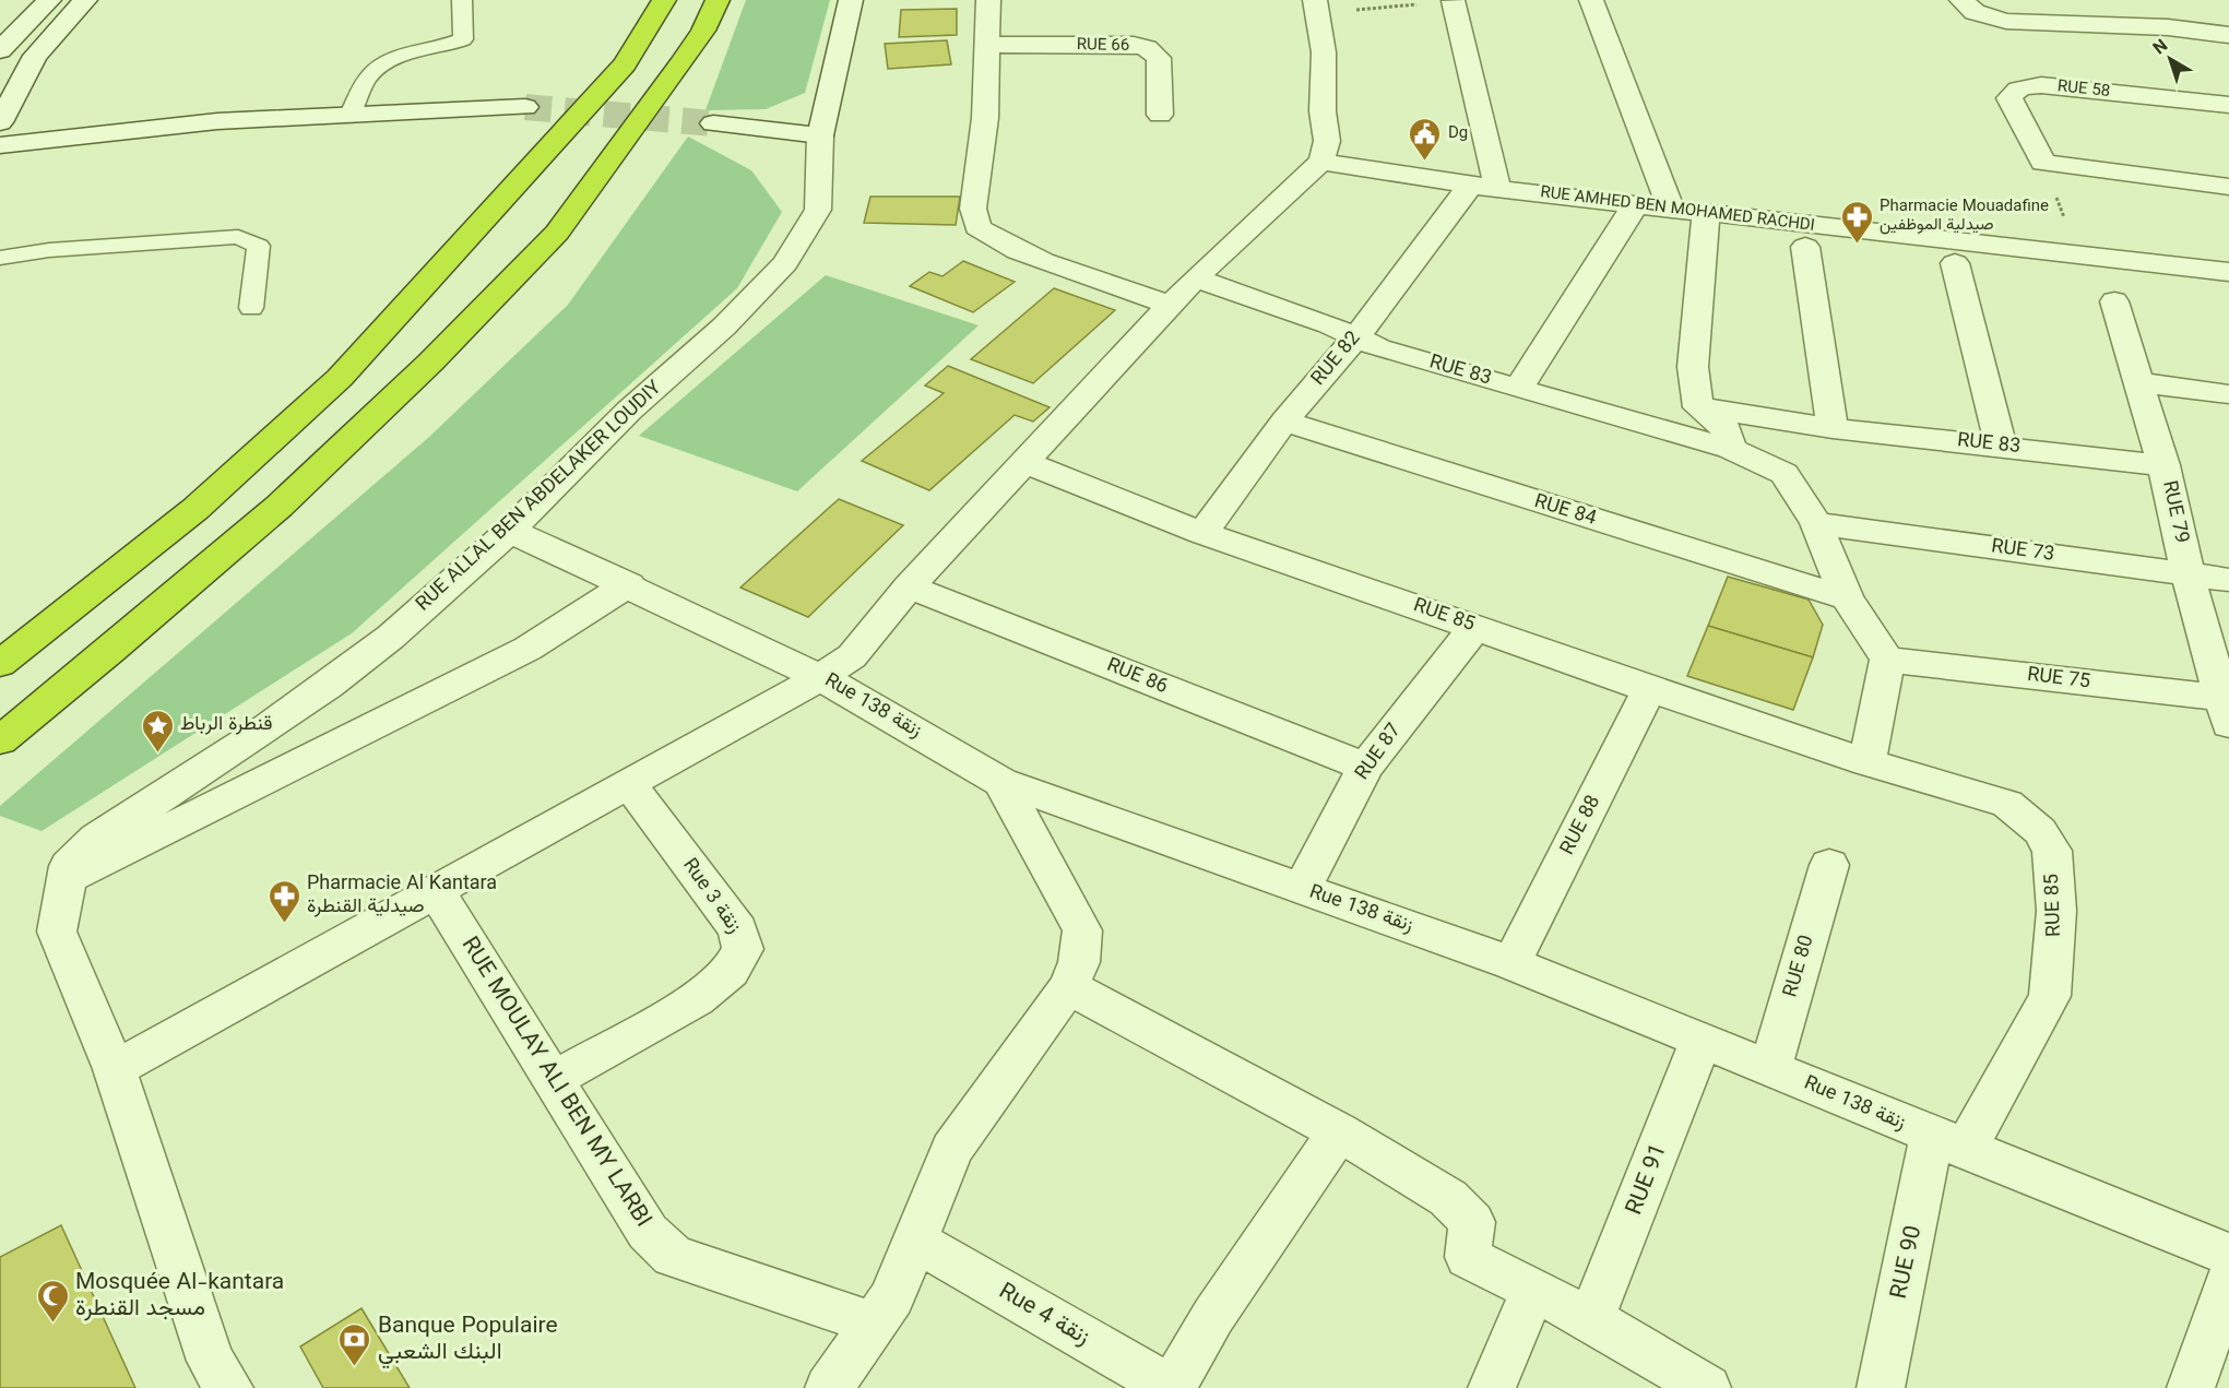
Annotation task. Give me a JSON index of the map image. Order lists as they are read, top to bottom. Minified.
{"streets":{"street":["RUE 66","RUE 58","RUE AMHED BEN MOHAMED RACHDI","RUE 82","RUE 83","RUE ALLAL BEN ABDELAKER LOUDIY","RUE 84","RUE 79","RUE 73","RUE 85","RUE 86","RUE 75","Rue 138 زنقة","RUE 87","RUE 88","Rue 3 زنقة","RUE 80","RUE MOULAY ALI BEN MY LARBI","RUE 91","RUE 90","Rue 4 زنقة"]},"crossings":[["RUE AMHED BEN MOHAMED RACHDI","RUE 82"],["RUE 82","RUE 83"],["RUE 82","RUE 84"],["RUE 82","RUE 85"],["RUE 83","RUE 84"],["RUE 83","RUE 79"],["RUE 83","RUE 73"],["RUE ALLAL BEN ABDELAKER LOUDIY","Rue 138 زنقة"],["RUE 79","RUE 73"],["RUE 79","RUE 75"],["RUE 85","Rue 138 زنقة"],["RUE 85","RUE 87"],["RUE 85","RUE 88"],["RUE 85","RUE 90"],["RUE 86","RUE 87"],["Rue 138 زنقة","RUE 87"],["Rue 138 زنقة","RUE 88"],["Rue 138 زنقة","RUE 80"],["Rue 138 زنقة","RUE 91"],["Rue 138 زنقة","RUE 90"],["Rue 3 زنقة","RUE MOULAY ALI BEN MY LARBI"]],"places":{"public building":["Dg"],"pharmacy":["Pharmacie Mouadafine صيدلية الموظفين","Pharmacie Al Kantara صيدلية القنطرة"],"place":["قنطرة الرباط"],"mosque":["Mosquée Al-kantara مسجد القنطرة"],"bank":["Banque Populaire البنك الشعبي"]},"north":"top left"}
